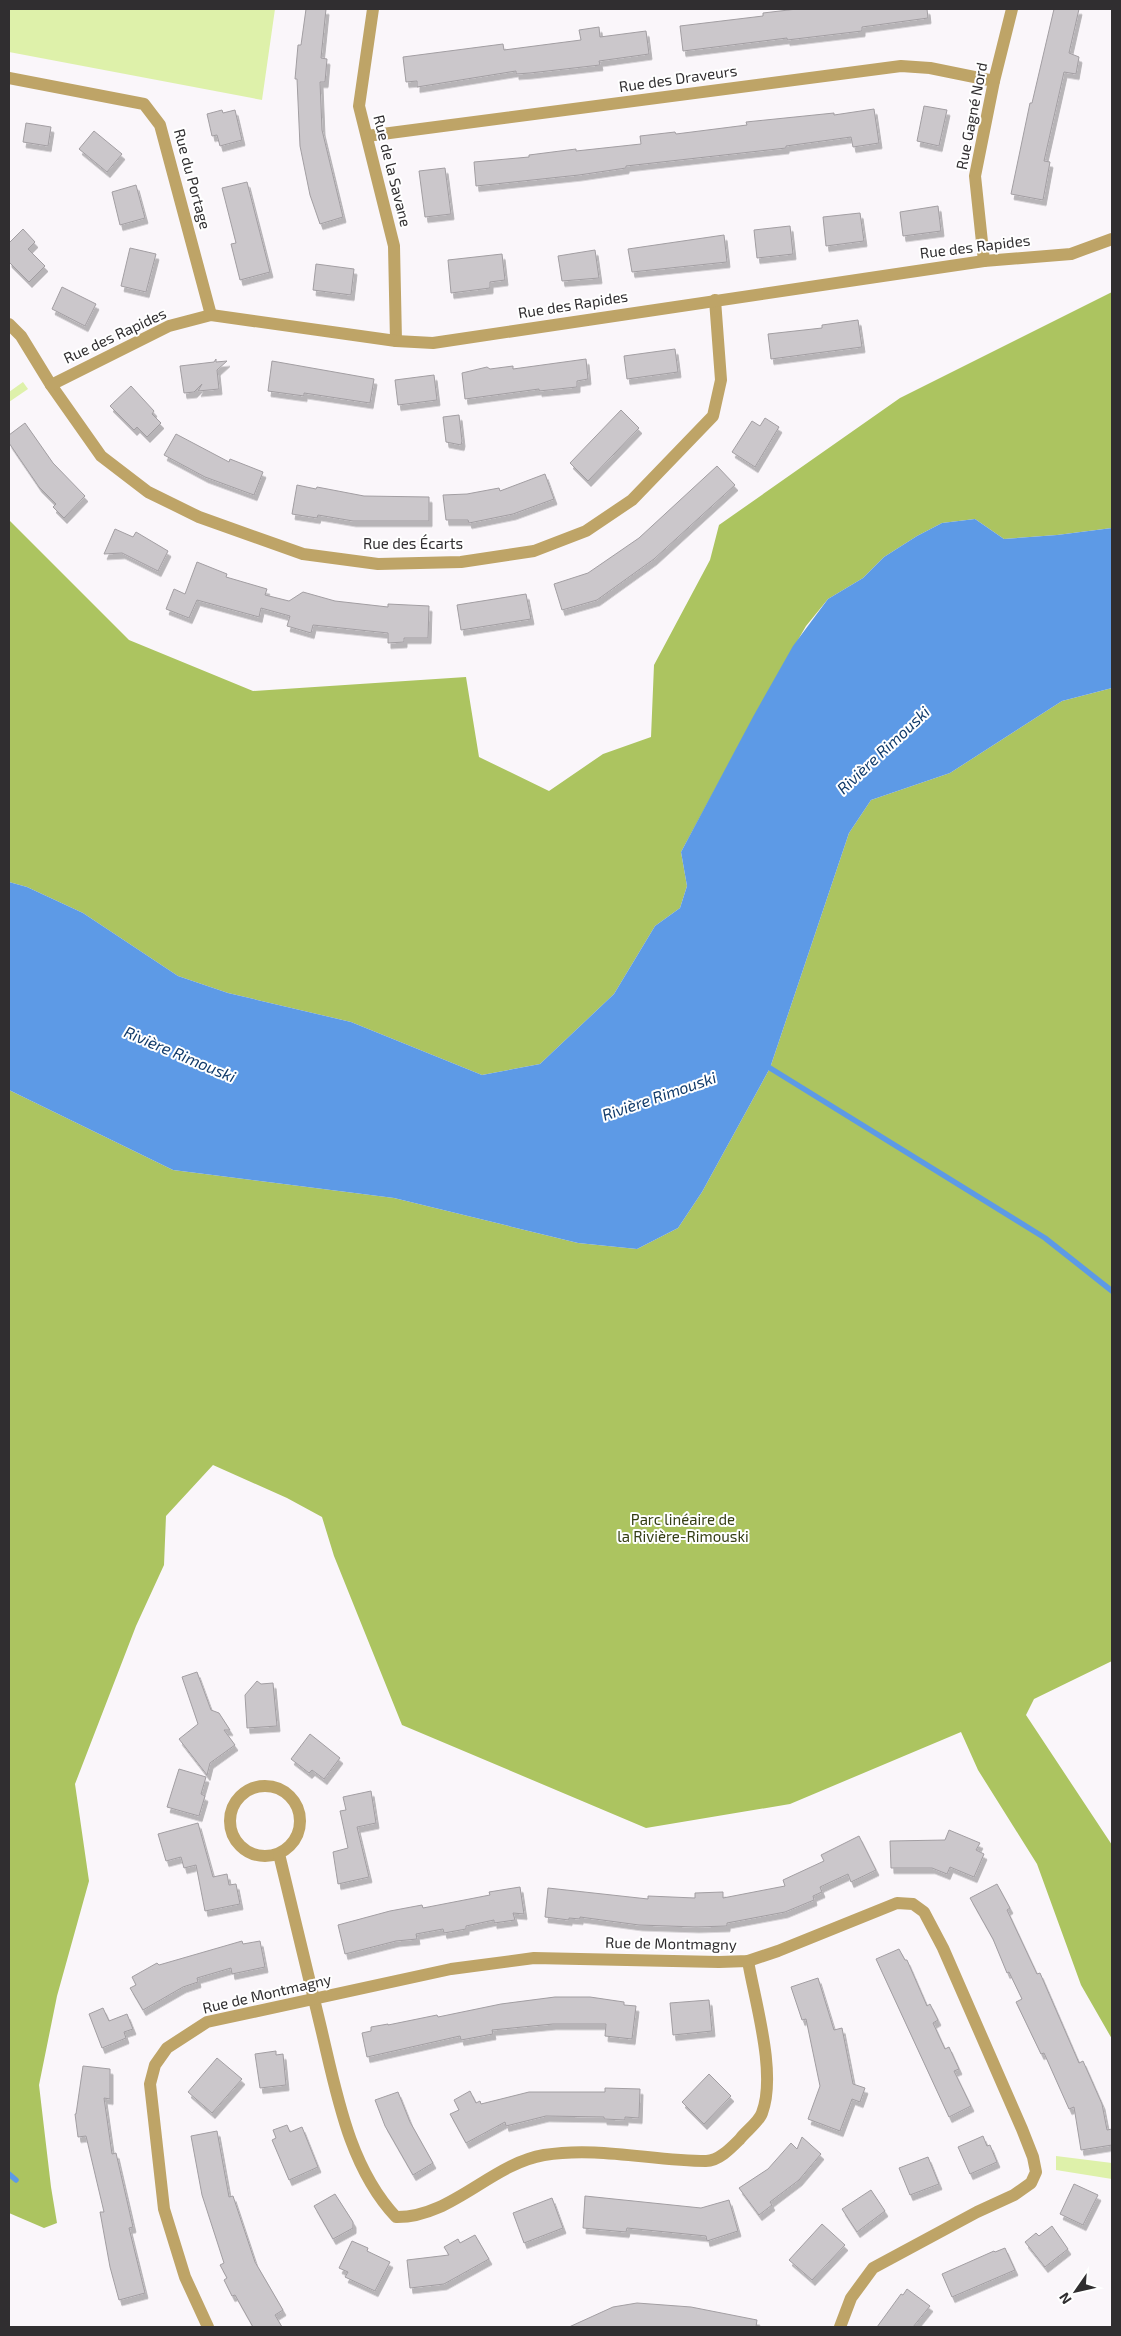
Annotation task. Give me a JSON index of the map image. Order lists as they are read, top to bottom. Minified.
{"streets":{"street":["Rue des Draveurs","Rue Gagné Nord","Rue de la Savane","Rue du Portage","Rue des Rapides","Rue des Écarts","Rue de Montmagny"]},"crossings":[["Rue des Draveurs","Rue Gagné Nord"],["Rue des Draveurs","Rue de la Savane"],["Rue Gagné Nord","Rue des Rapides"],["Rue de la Savane","Rue des Rapides"],["Rue du Portage","Rue des Rapides"],["Rue des Rapides","Rue des Écarts"]],"water":["Rivière Rimouski"],"parks":["Parc linéaire de la Rivière-Rimouski"],"north":"bottom left"}
